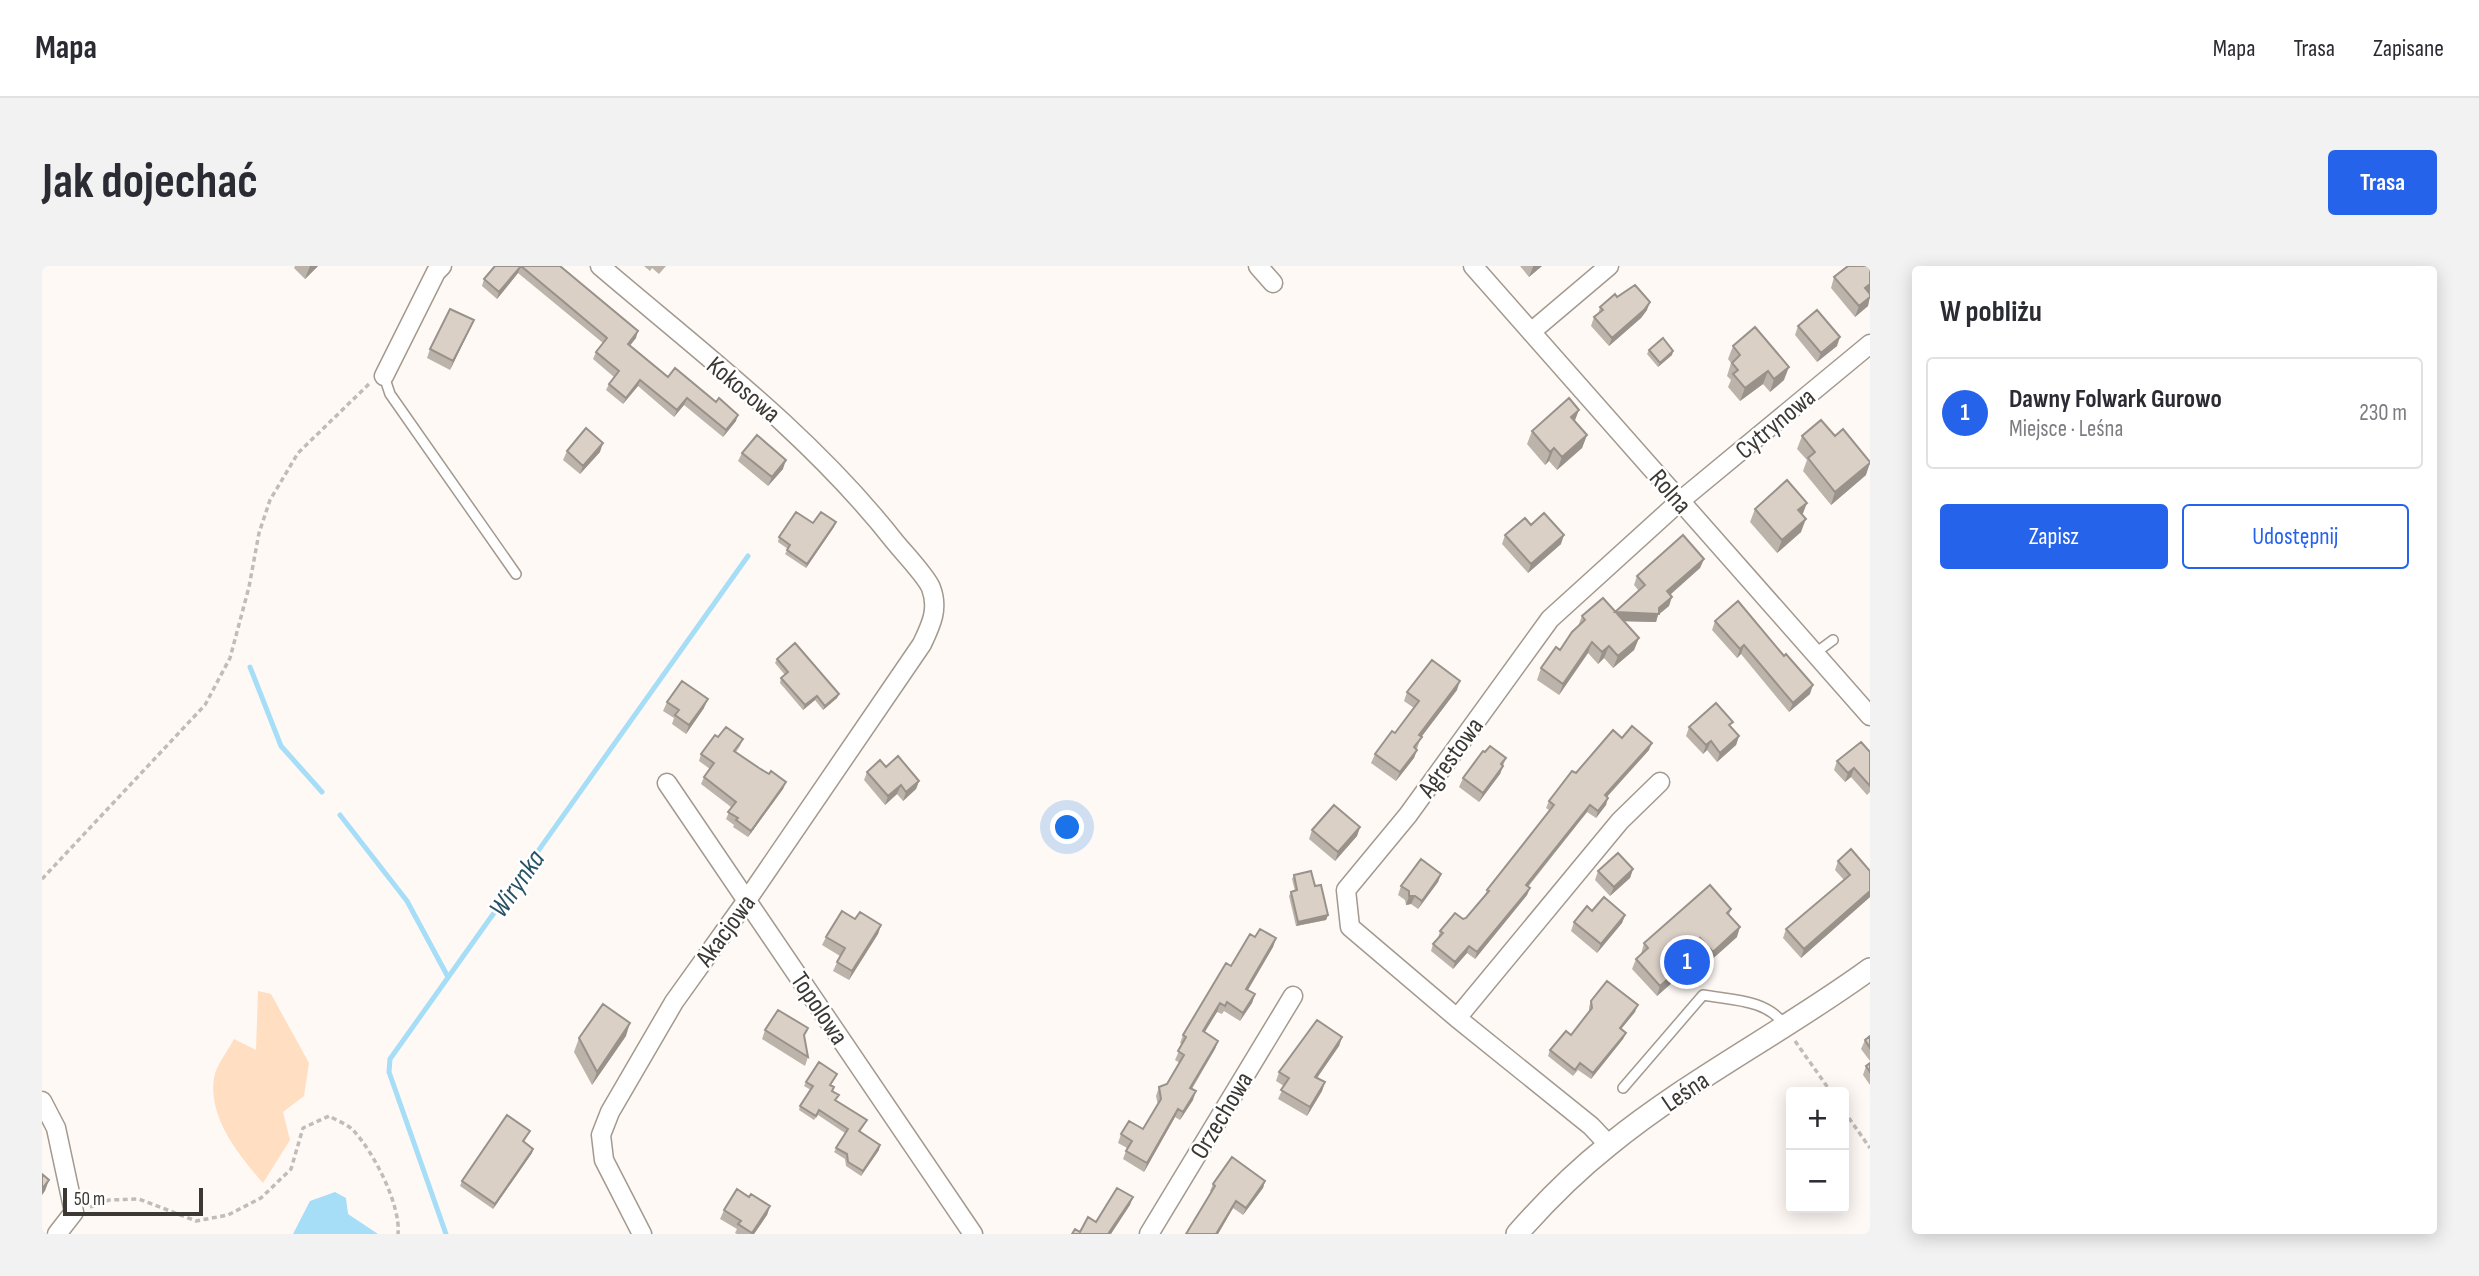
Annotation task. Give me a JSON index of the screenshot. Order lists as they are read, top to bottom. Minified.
{"streets":{"street":["Kokosowa","Cytrynowa","Rolna","Agrestowa","Akacjowa","Topolowa","Leśna","Orzechowa"]},"crossings":[["Kokosowa","Akacjowa"],["Cytrynowa","Rolna"],["Cytrynowa","Agrestowa"],["Rolna","Agrestowa"],["Agrestowa","Leśna"],["Akacjowa","Topolowa"]],"water":["Wirynka"],"scale_bar":"50 m","page":{"header":"Mapa","nav":["Mapa","Trasa","Zapisane"],"buttons":["Trasa",["Zapisz","Udostępnij"]],"title":"Jak dojechać","heading":"W pobliżu","list":[{"mark":"1","name":"Dawny Folwark Gurowo","note":"Miejsce · Leśna","value":"230 m"}],"pins":"1","map_buttons":["+","−"],"scale":"50 m"}}
